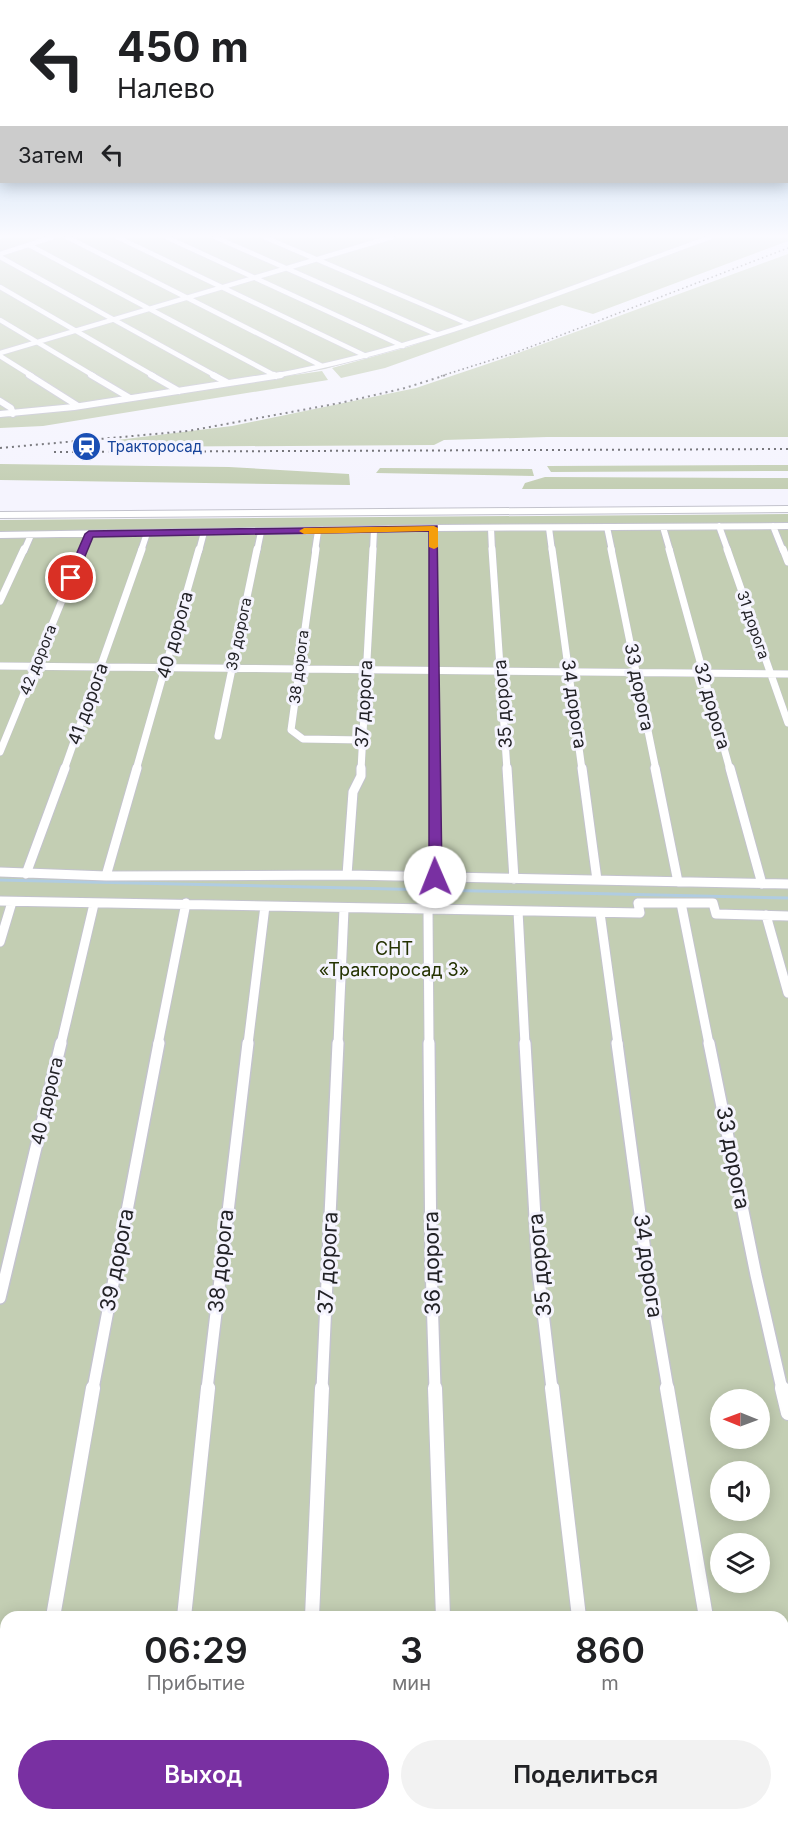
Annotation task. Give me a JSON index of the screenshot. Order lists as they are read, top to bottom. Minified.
{"streets":{"street":["31 дорога","39 дорога","40 дорога","42 дорога","38 дорога","33 дорога","41 дорога","37 дорога","35 дорога","34 дорога","32 дорога","36 дорога"]},"crossings":[["38 дорога","37 дорога"]],"parks":["СНТ «Тракторосад 3»"],"places":{"station":["Тракторосад"]},"north":"left","page":{"turn":["450 m","Налево"],"then":"Затем","eta":["06:29","Прибытие","3","мин","860","m"],"buttons":["Выход","Поделиться"]}}
